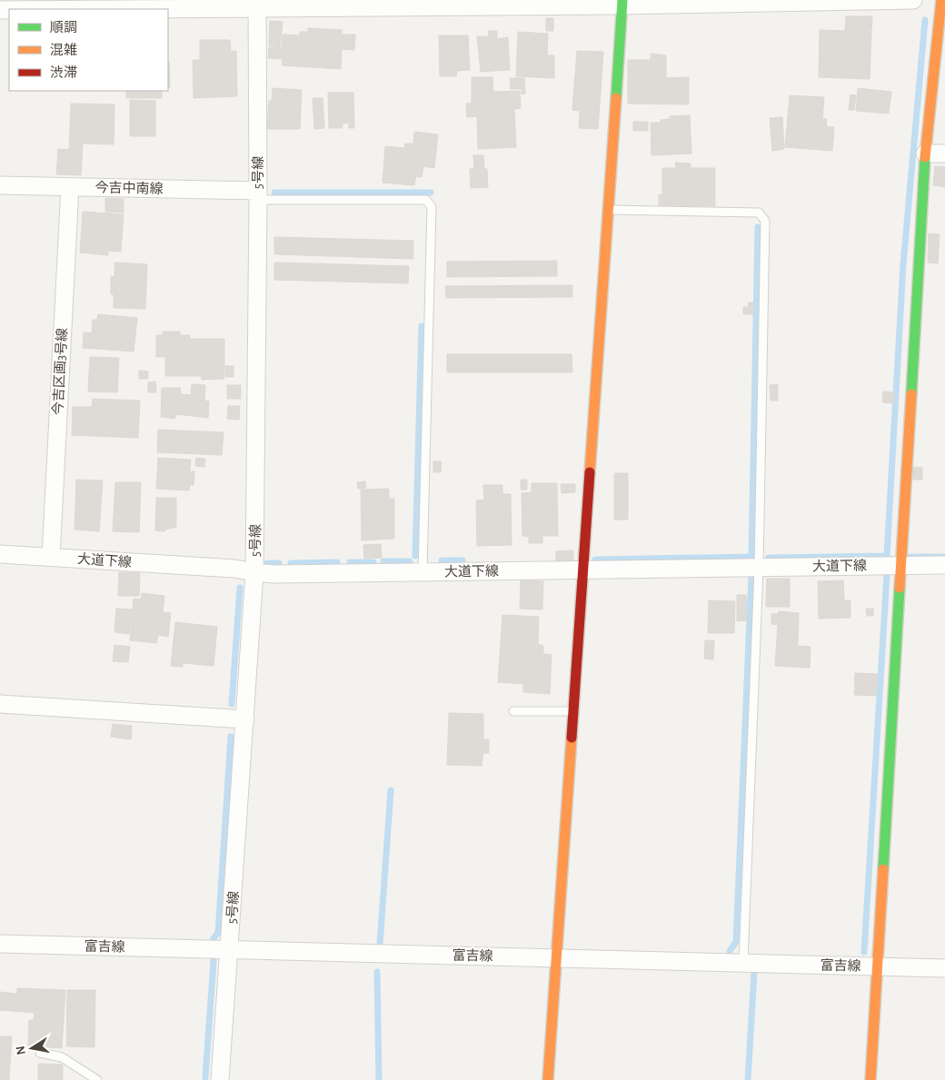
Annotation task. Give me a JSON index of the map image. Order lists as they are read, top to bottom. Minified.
{"streets":{"street":["5号線","今吉中南線","今吉区画3号線","大道下線","富吉線"]},"crossings":[["5号線","今吉中南線"],["5号線","大道下線"],["5号線","富吉線"],["今吉中南線","今吉区画3号線"],["今吉区画3号線","大道下線"]],"legend":["順調","混雑","渋滞"],"north":"left"}
